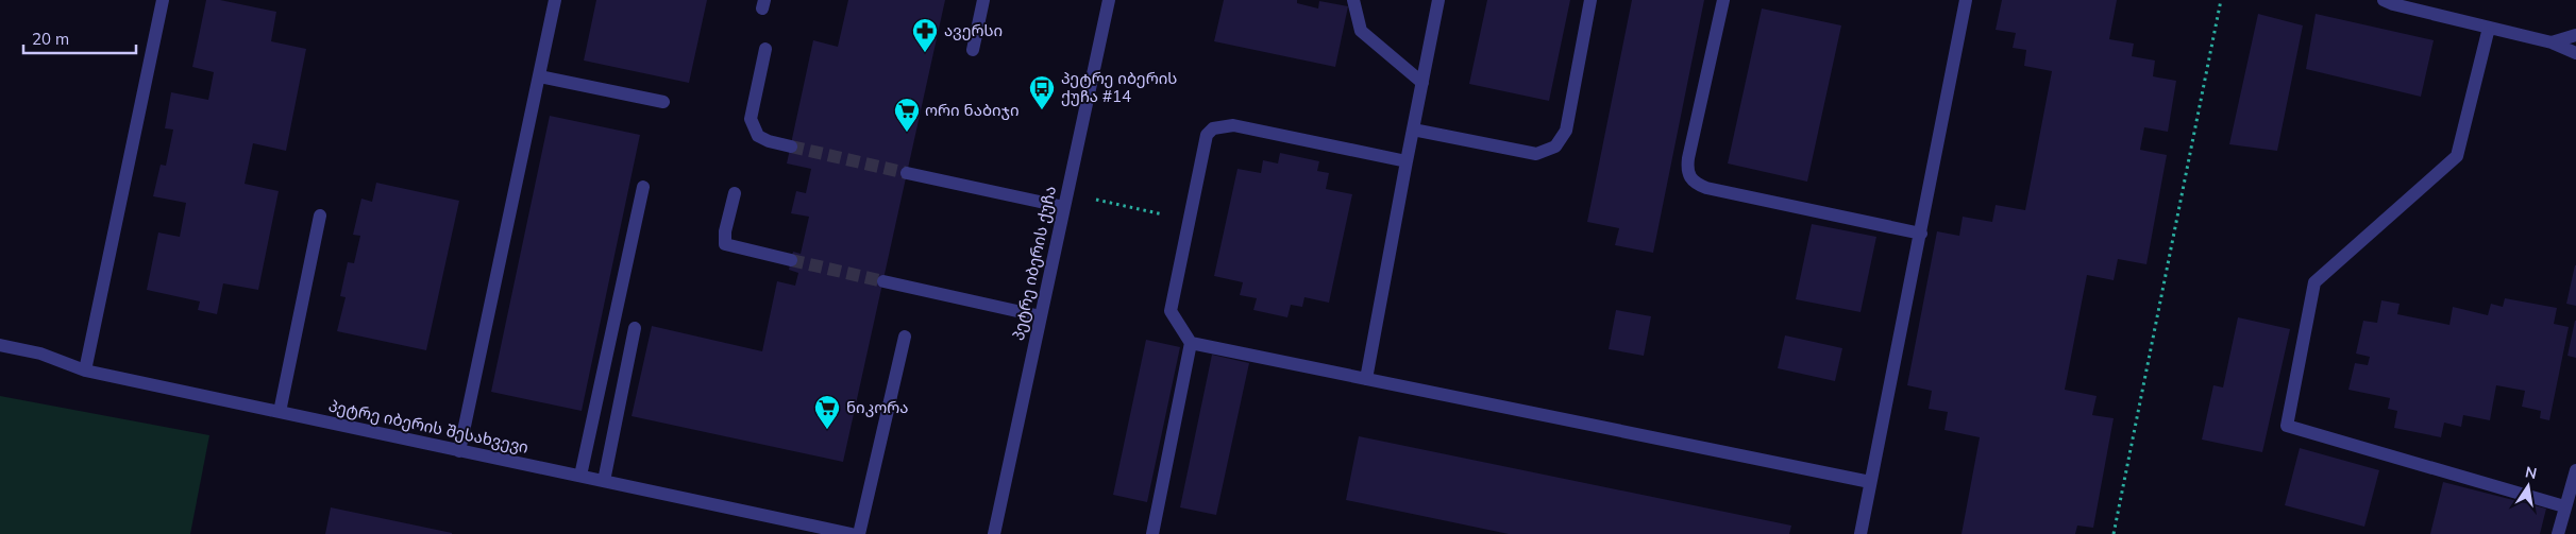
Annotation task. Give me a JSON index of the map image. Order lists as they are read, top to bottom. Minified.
{"streets":{"street":["პეტრე იბერის ქუჩა","პეტრე იბერის შესახვევი"]},"places":{"pharmacy":["ავერსი"],"bus stop":["პეტრე იბერის ქუჩა #14"],"supermarket":["ორი ნაბიჯი","ნიკორა"]},"scale_bar":"20 m","north":"top"}
